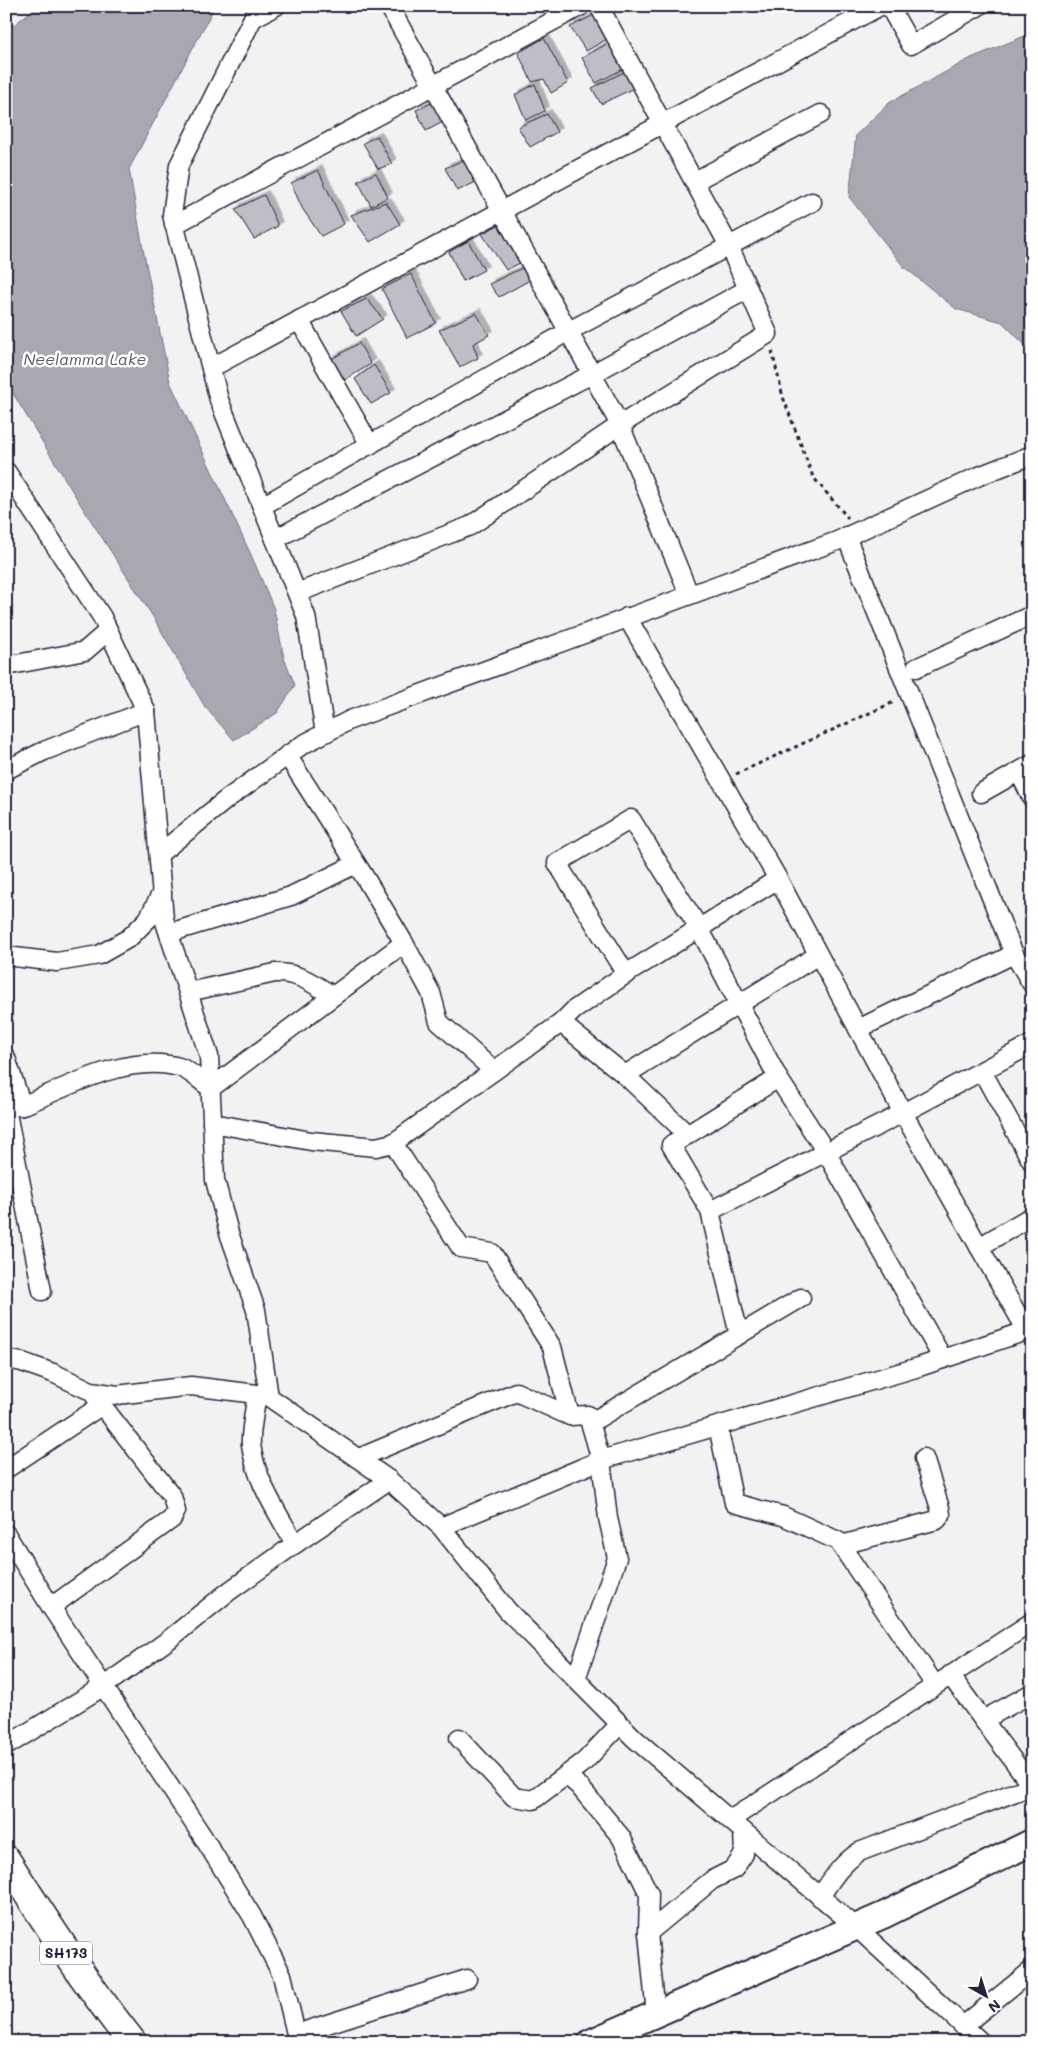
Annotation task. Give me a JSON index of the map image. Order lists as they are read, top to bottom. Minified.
{"streets":{"main road":["SH173"]},"water":["Neelamma Lake"],"north":"bottom right"}
